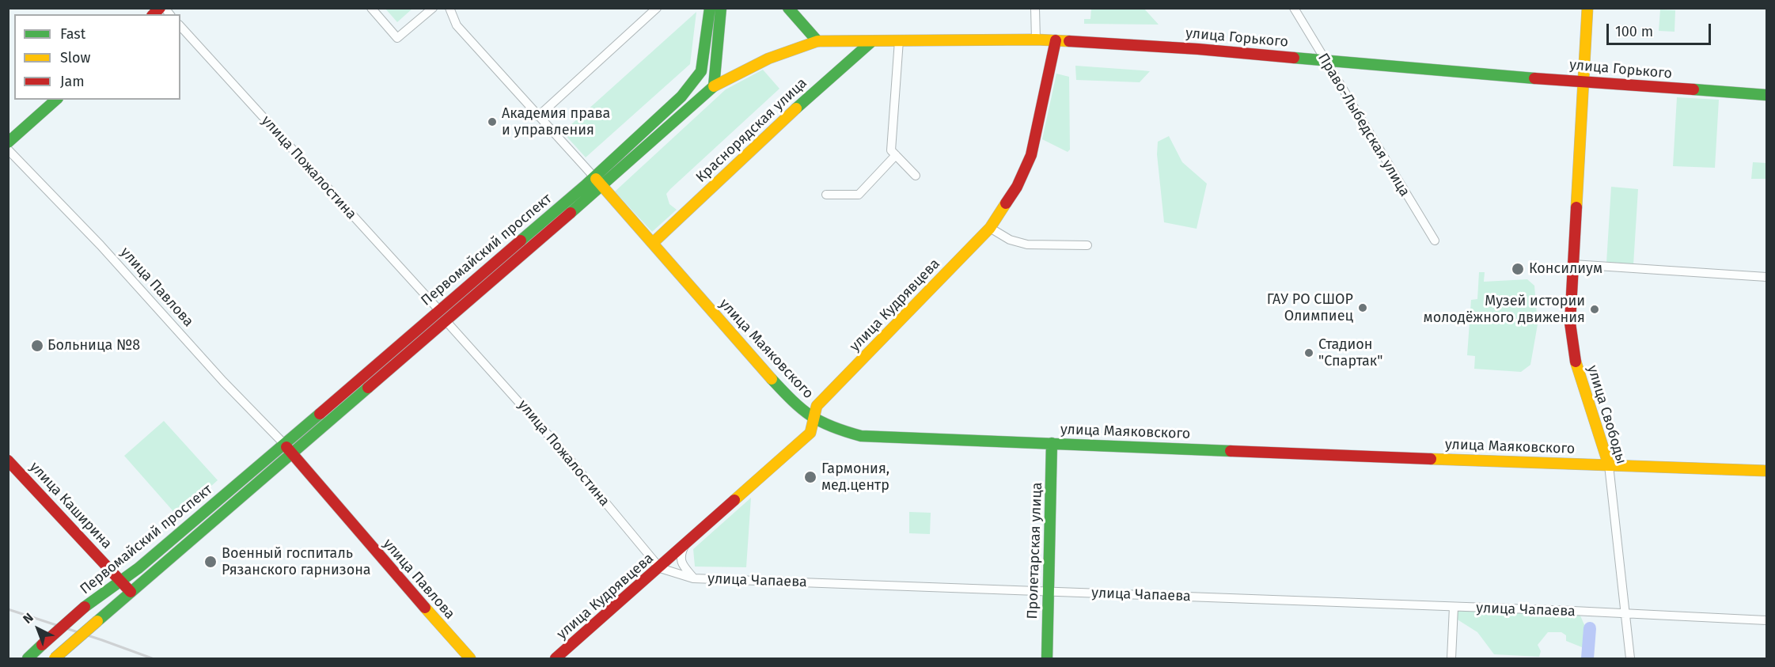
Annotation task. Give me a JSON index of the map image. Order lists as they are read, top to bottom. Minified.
{"streets":{"street":["улица Горького","Право-Лыбедская улица","Краснорядская улица","улица Пожалостина","Первомайский проспект","улица Павлова","улица Кудрявцева","улица Маяковского","улица Свободы","улица Каширина","Пролетарская улица","улица Чапаева"]},"crossings":[["улица Горького","Право-Лыбедская улица"],["улица Горького","Краснорядская улица"],["улица Горького","Первомайский проспект"],["улица Горького","улица Кудрявцева"],["улица Горького","улица Свободы"],["Краснорядская улица","улица Маяковского"],["улица Пожалостина","Первомайский проспект"],["улица Пожалостина","улица Кудрявцева"],["улица Пожалостина","улица Чапаева"],["Первомайский проспект","улица Павлова"],["Первомайский проспект","улица Маяковского"],["Первомайский проспект","улица Каширина"],["улица Кудрявцева","улица Маяковского"],["улица Кудрявцева","улица Чапаева"],["улица Маяковского","улица Свободы"],["улица Маяковского","Пролетарская улица"],["улица Свободы","улица Чапаева"],["Пролетарская улица","улица Чапаева"]],"places":["Академия права и управления","Консилиум","ГАУ РО СШОР Олимпиец","Музей истории молодёжного движения","Больница №8","Стадион \"Спартак\"","Гармония, мед.центр","Военный госпиталь Рязанского гарнизона"],"legend":["Fast","Slow","Jam"],"scale_bar":"100 m","north":"top left"}
